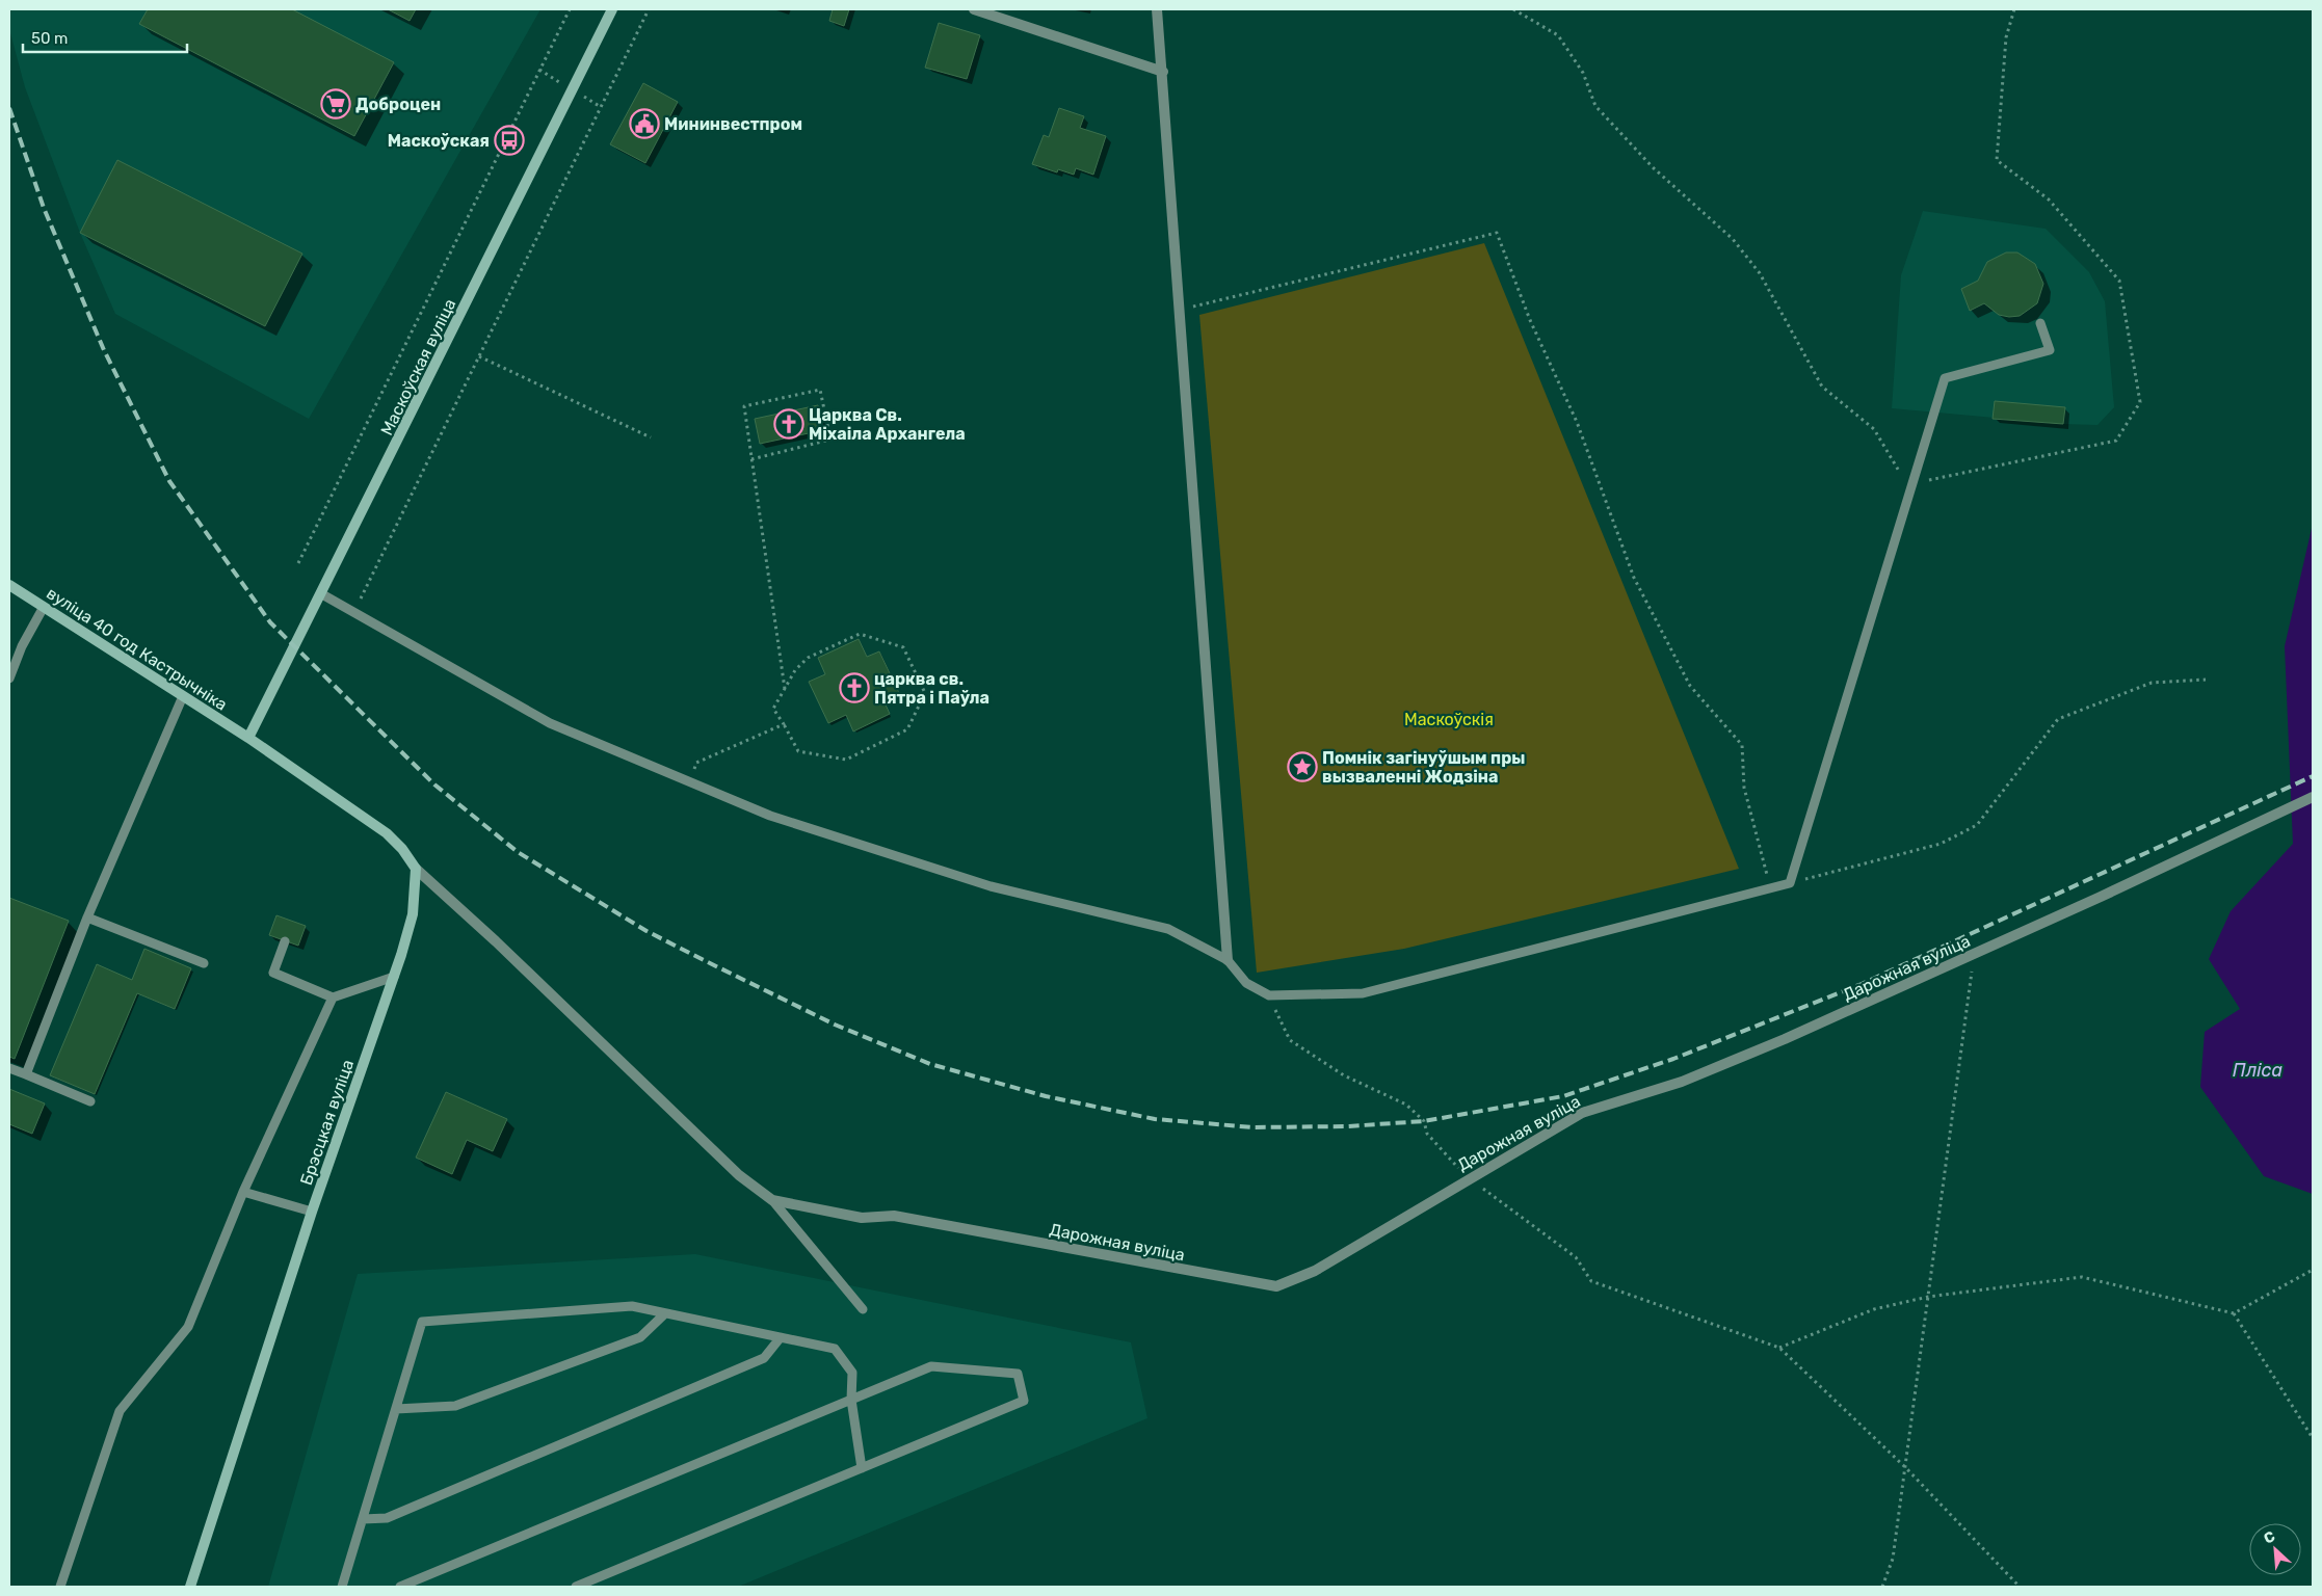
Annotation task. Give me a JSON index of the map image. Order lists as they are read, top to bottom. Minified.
{"streets":{"main road":["Маскоўская вуліца","вуліца 40 год Кастрычніка","Брэсцкая вуліца"],"street":["Дарожная вуліца"]},"crossings":[["Маскоўская вуліца","вуліца 40 год Кастрычніка"]],"water":["Пліса"],"parks":["Маскоўскія"],"places":{"supermarket":["Доброцен"],"public building":["Мининвестпром"],"bus stop":["Маскоўская"],"church":["Царква Св. Міхаіла Архангела","царква св. Пятра і Паўла"],"place":["Помнік загінуўшым пры вызваленні Жодзіна"]},"scale_bar":"50 m","north":"top left"}
